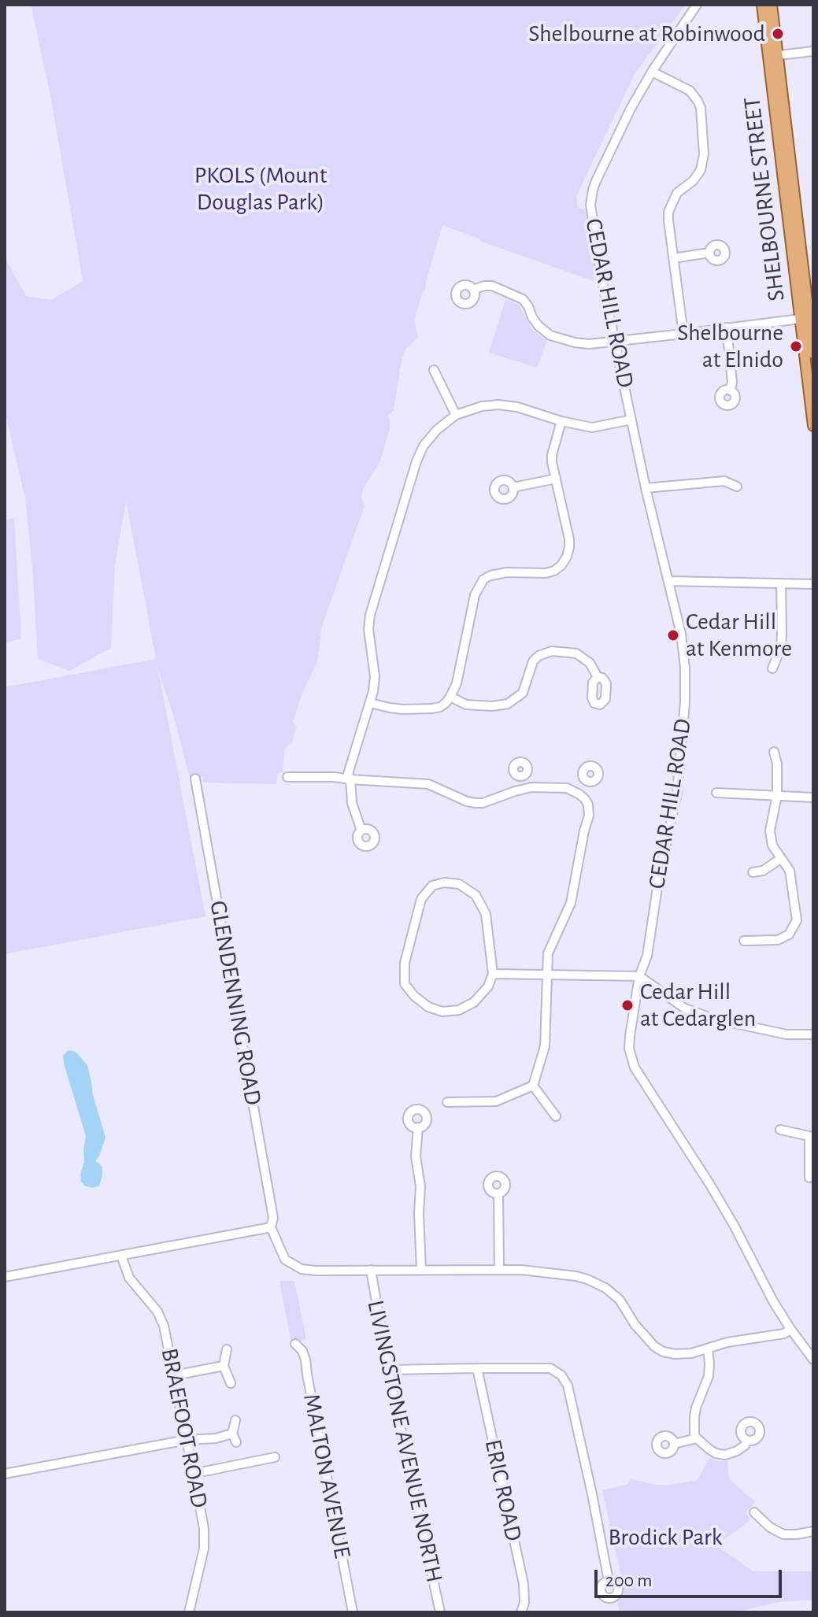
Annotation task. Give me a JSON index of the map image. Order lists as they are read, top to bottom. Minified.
{"streets":{"main road":["SHELBOURNE STREET"],"street":["CEDAR HILL ROAD","GLENDENNING ROAD","BRAEFOOT ROAD","LIVINGSTONE AVENUE NORTH","MALTON AVENUE","ERIC ROAD"]},"parks":["PKOLS (Mount Douglas Park)","Brodick Park"],"places":["Shelbourne at Robinwood","Shelbourne at Elnido","Cedar Hill at Kenmore","Cedar Hill at Cedarglen"],"scale_bar":"200 m"}
